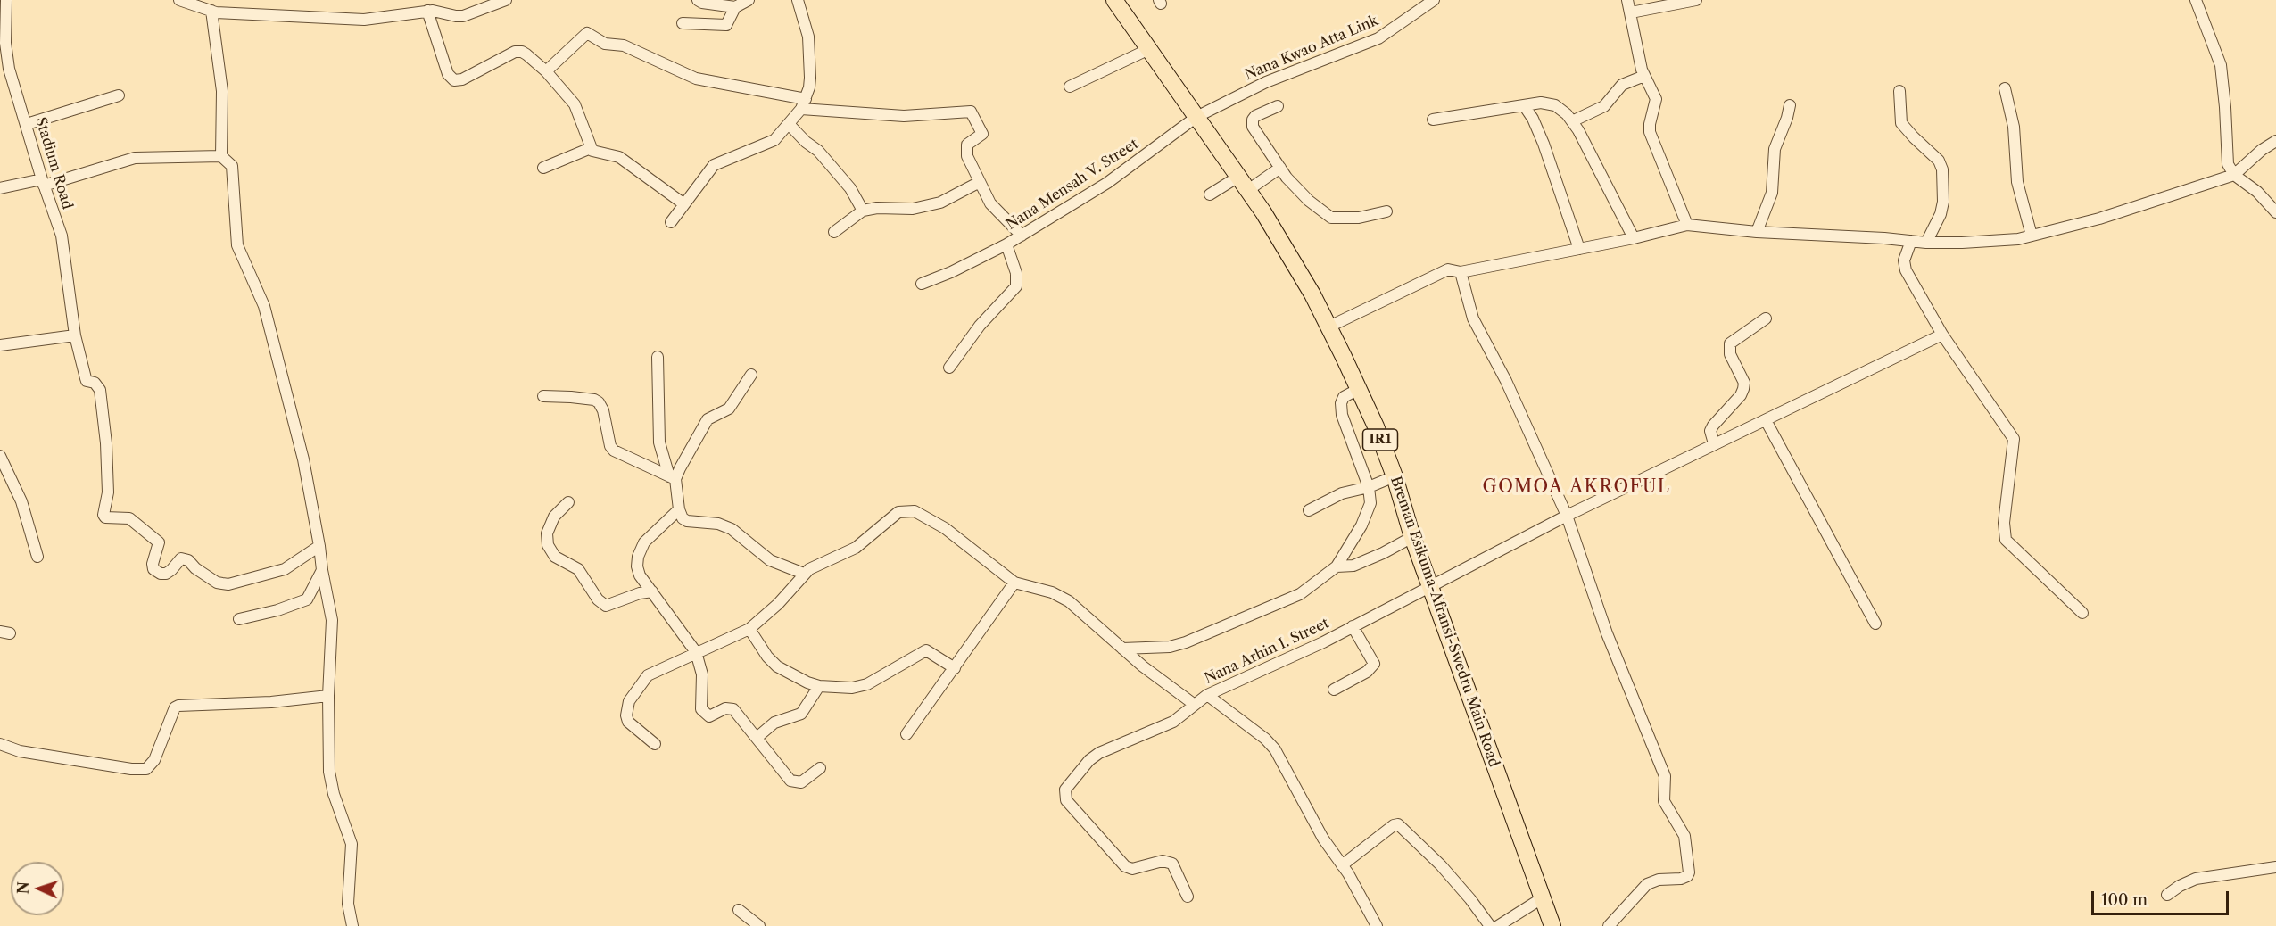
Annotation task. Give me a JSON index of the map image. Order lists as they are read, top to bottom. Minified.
{"streets":{"main road":["IR1","Breman Esikuma-Afransi-Swedru Main Road"],"street":["Nana Kwao Atta Link","Stadium Road","Nana Mensah V. Street","Nana Arhin I. Street"]},"crossings":[["Nana Kwao Atta Link","Nana Mensah V. Street"],["Nana Kwao Atta Link","Breman Esikuma-Afransi-Swedru Main Road"],["Nana Mensah V. Street","Breman Esikuma-Afransi-Swedru Main Road"],["Breman Esikuma-Afransi-Swedru Main Road","Nana Arhin I. Street"]],"districts":["GOMOA AKROFUL"],"scale_bar":"100 m","north":"left"}
